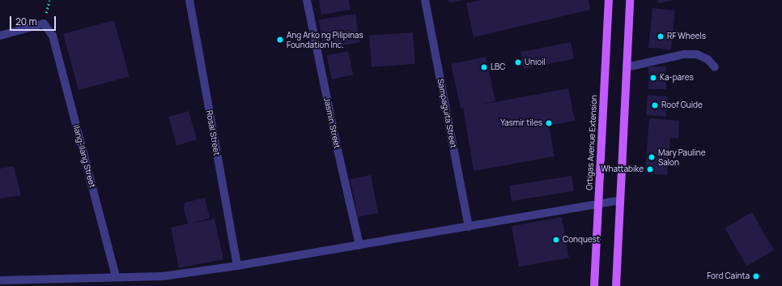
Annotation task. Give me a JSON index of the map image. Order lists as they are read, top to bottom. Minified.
{"streets":{"main road":["Ortigas Avenue Extension"],"street":["Sampaguita Street","Jasmin Street","Rosal Street","Ilang-Ilang Street"]},"places":["RF Wheels","Ang Arko ng Pilipinas Foundation Inc.","Unioil","LBC","Ka-pares","Roof Guide","Yasmir tiles","Mary Pauline Salon","Whattabike","Conquest","Ford Cainta"],"scale_bar":"20 m"}
